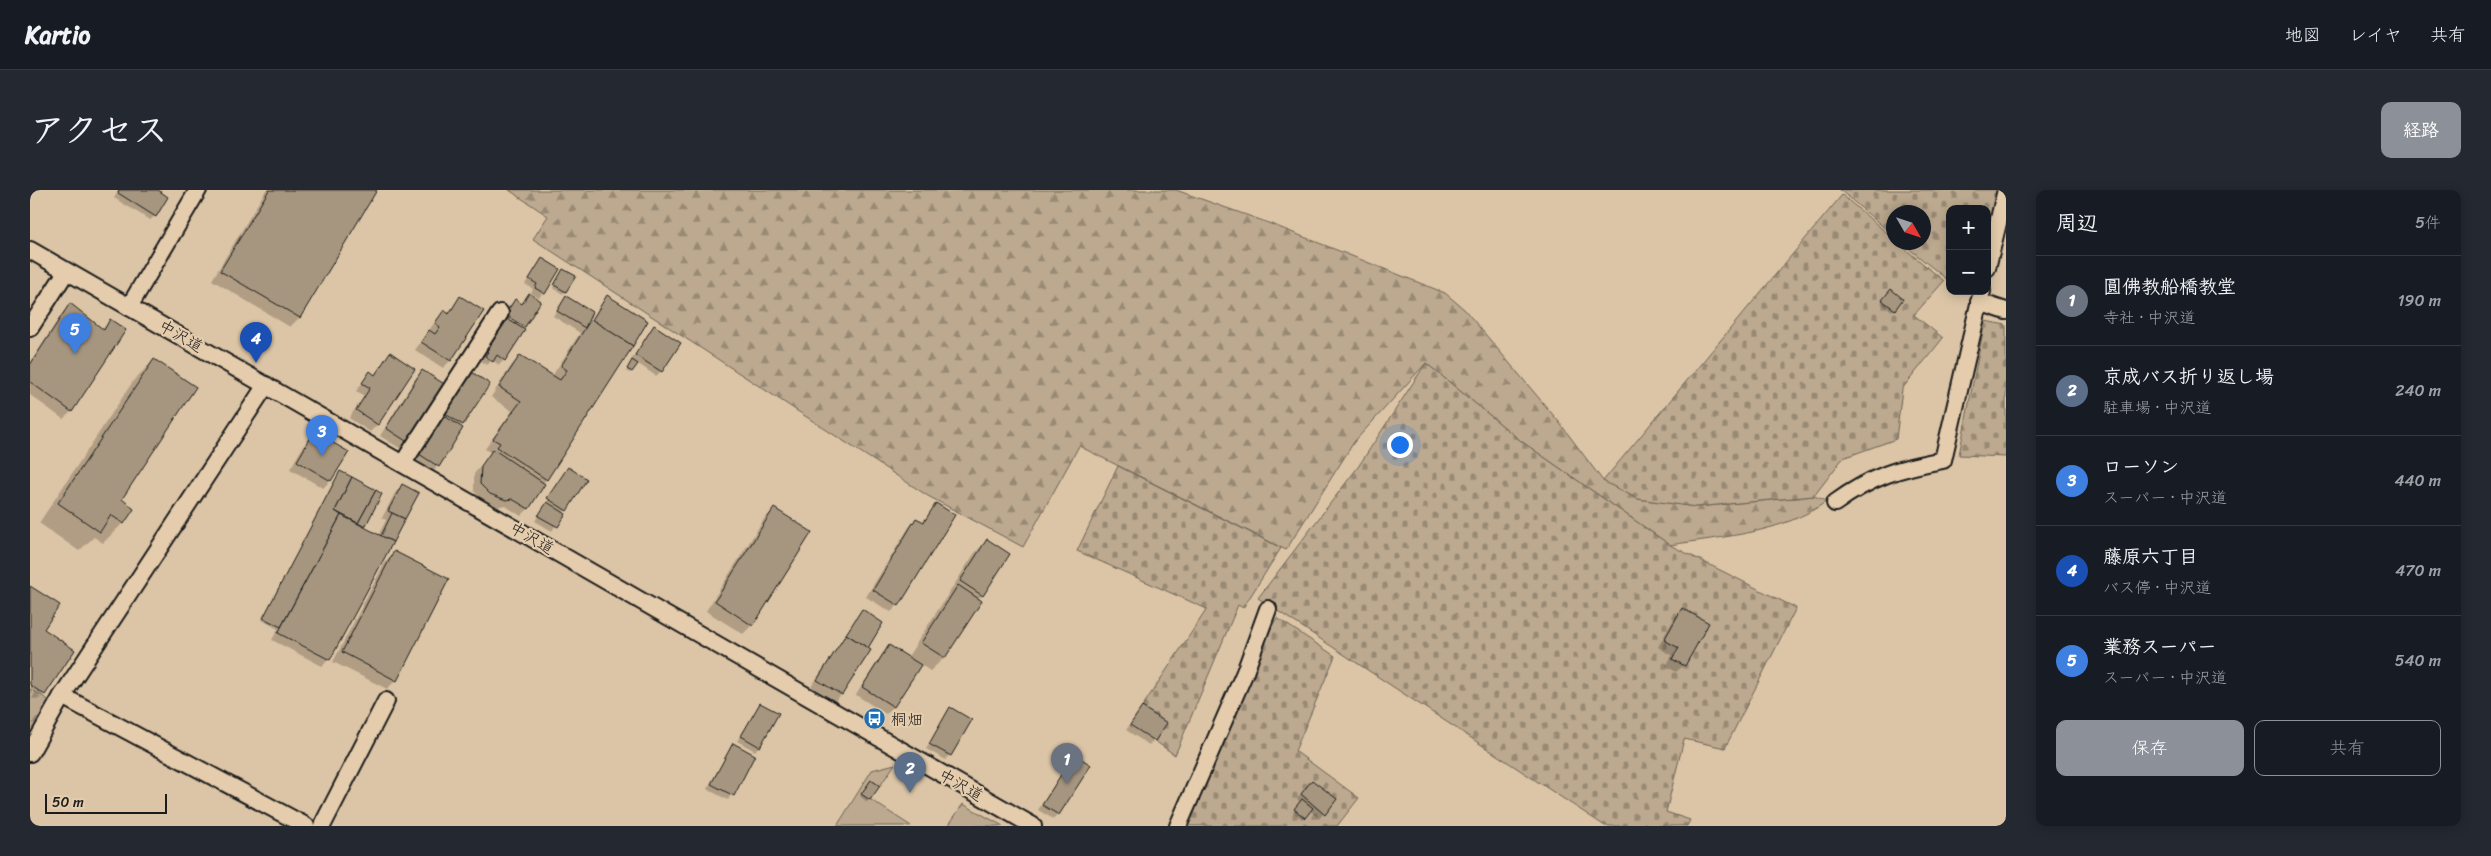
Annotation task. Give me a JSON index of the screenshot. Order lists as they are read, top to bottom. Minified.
{"streets":{"street":["中沢道"]},"places":{"bus stop":["桐畑"]},"scale_bar":"50 m","north":"bottom right","page":{"header":"Kartio","nav":["地図","レイヤ","共有"],"title":"アクセス","buttons":["経路",["保存","共有"]],"heading":["周辺","5件"],"map_buttons":["+","−"],"list":[{"mark":"1","name":"圓佛教船橋教堂","note":"寺社 · 中沢道","value":"190 m"},{"mark":"2","name":"京成バス折り返し場","note":"駐車場 · 中沢道","value":"240 m"},{"mark":"3","name":"ローソン","note":"スーパー · 中沢道","value":"440 m"},{"mark":"4","name":"藤原六丁目","note":"バス停 · 中沢道","value":"470 m"},{"mark":"5","name":"業務スーパー","note":"スーパー · 中沢道","value":"540 m"}],"pins":["5","4","3","1","2"],"scale":"50 m"}}
